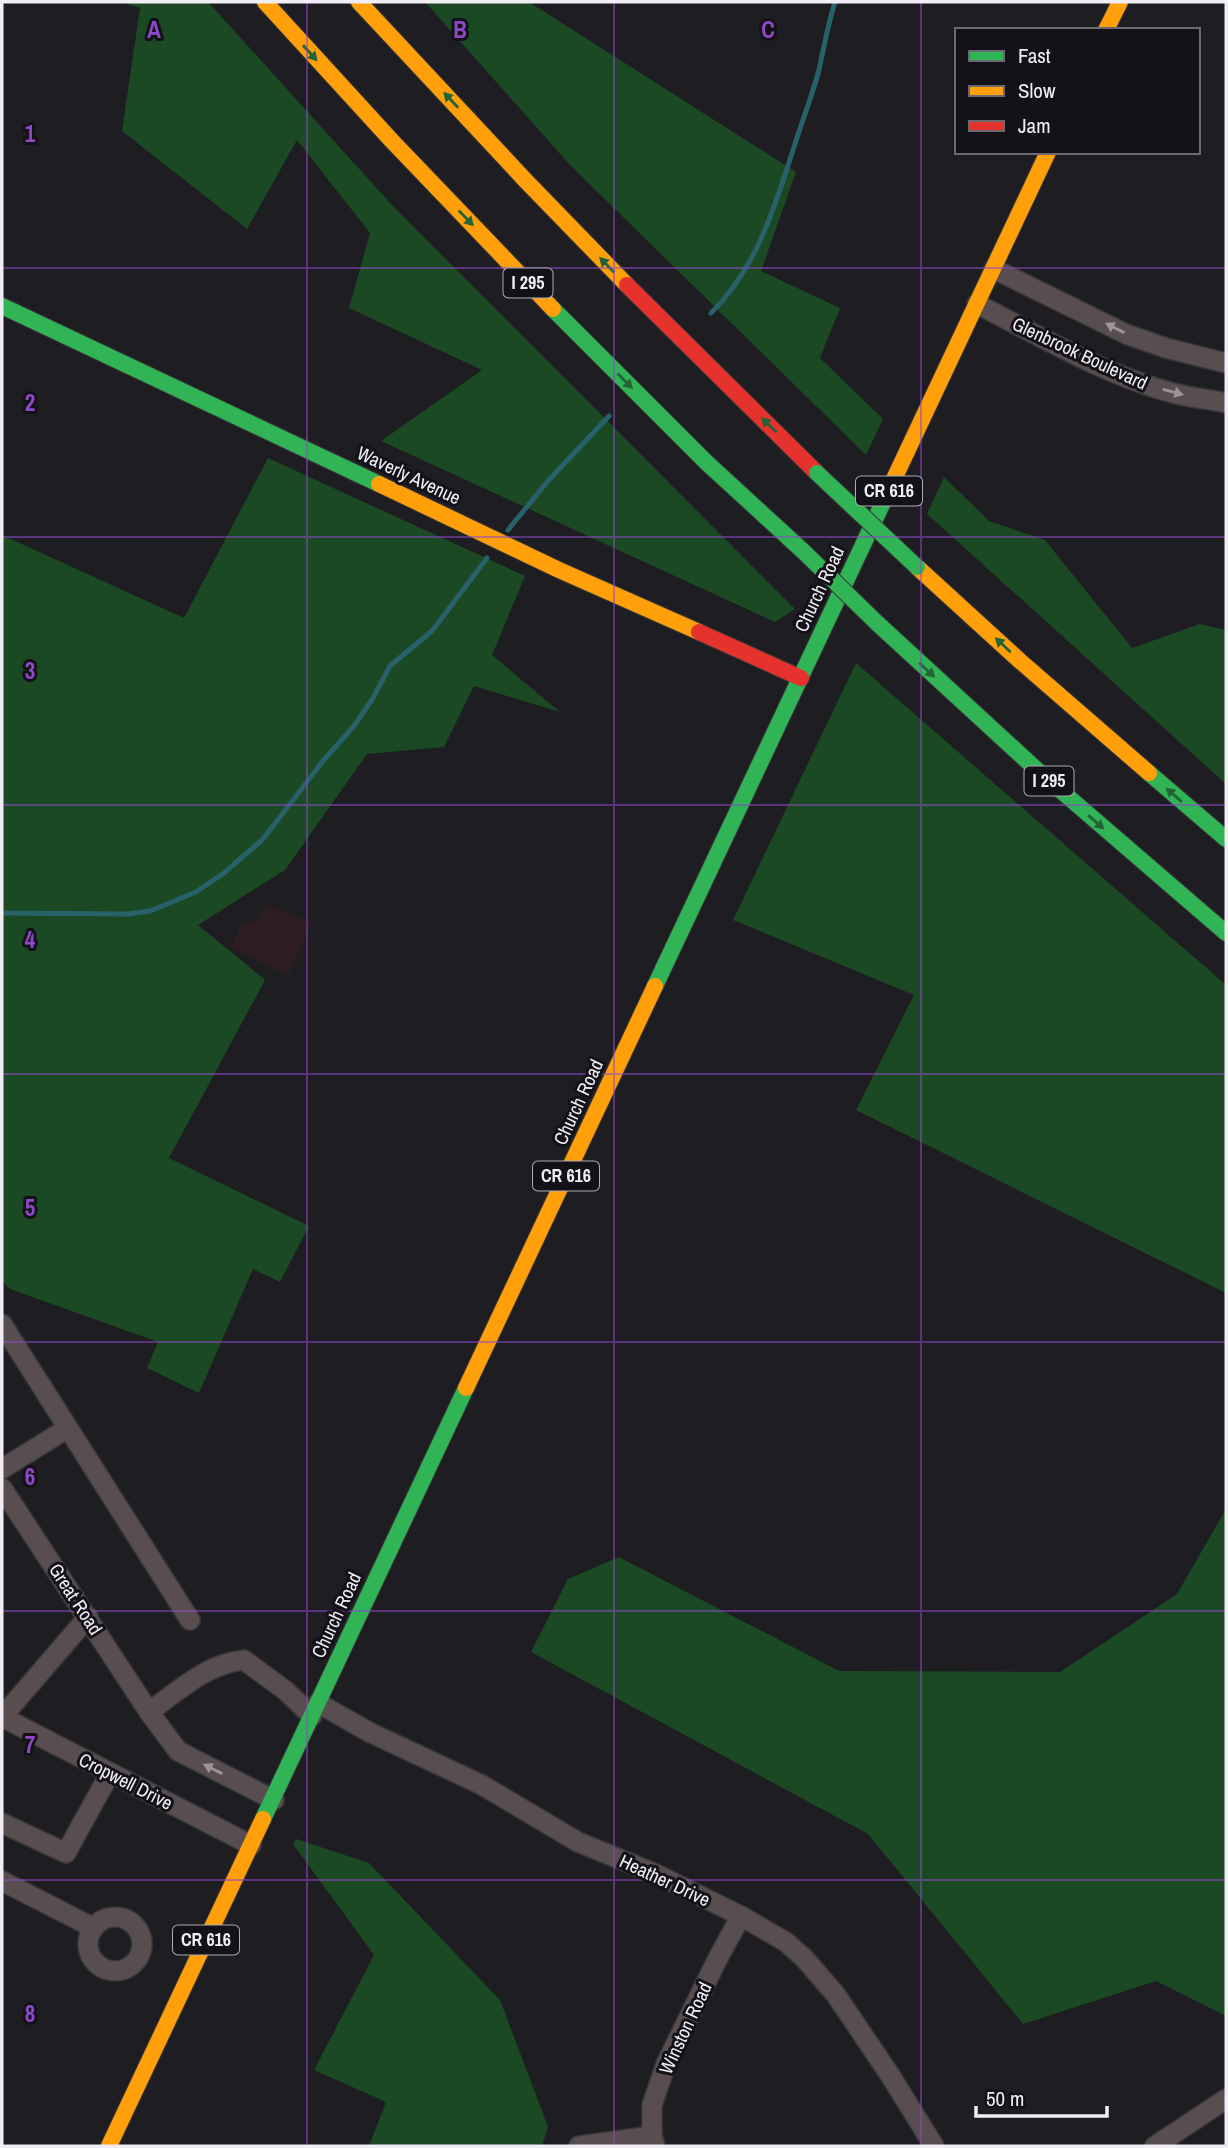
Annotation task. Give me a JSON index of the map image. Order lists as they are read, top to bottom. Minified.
{"streets":{"main road":["I 295","Waverly Avenue","CR 616","Church Road"],"street":["Glenbrook Boulevard","Great Road","Cropwell Drive","Heather Drive","Winston Road"]},"crossings":[["Glenbrook Boulevard","Church Road"],["Waverly Avenue","Church Road"],["Church Road","Great Road"],["Church Road","Cropwell Drive"],["Church Road","Heather Drive"],["Heather Drive","Winston Road"]],"one_way":["Great Road"],"legend":["Fast","Slow","Jam"],"scale_bar":"50 m","grid":{"columns":["A","B","C"],"rows":["1","2","3","4","5","6","7","8"]}}
